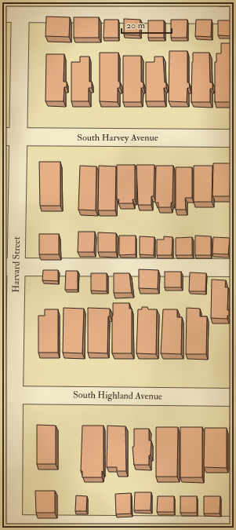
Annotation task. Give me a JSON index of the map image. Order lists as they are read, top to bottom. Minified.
{"streets":{"street":["South Harvey Avenue","Harvard Street","South Highland Avenue"]},"crossings":[["South Harvey Avenue","Harvard Street"],["Harvard Street","South Highland Avenue"]],"scale_bar":"20 m"}
